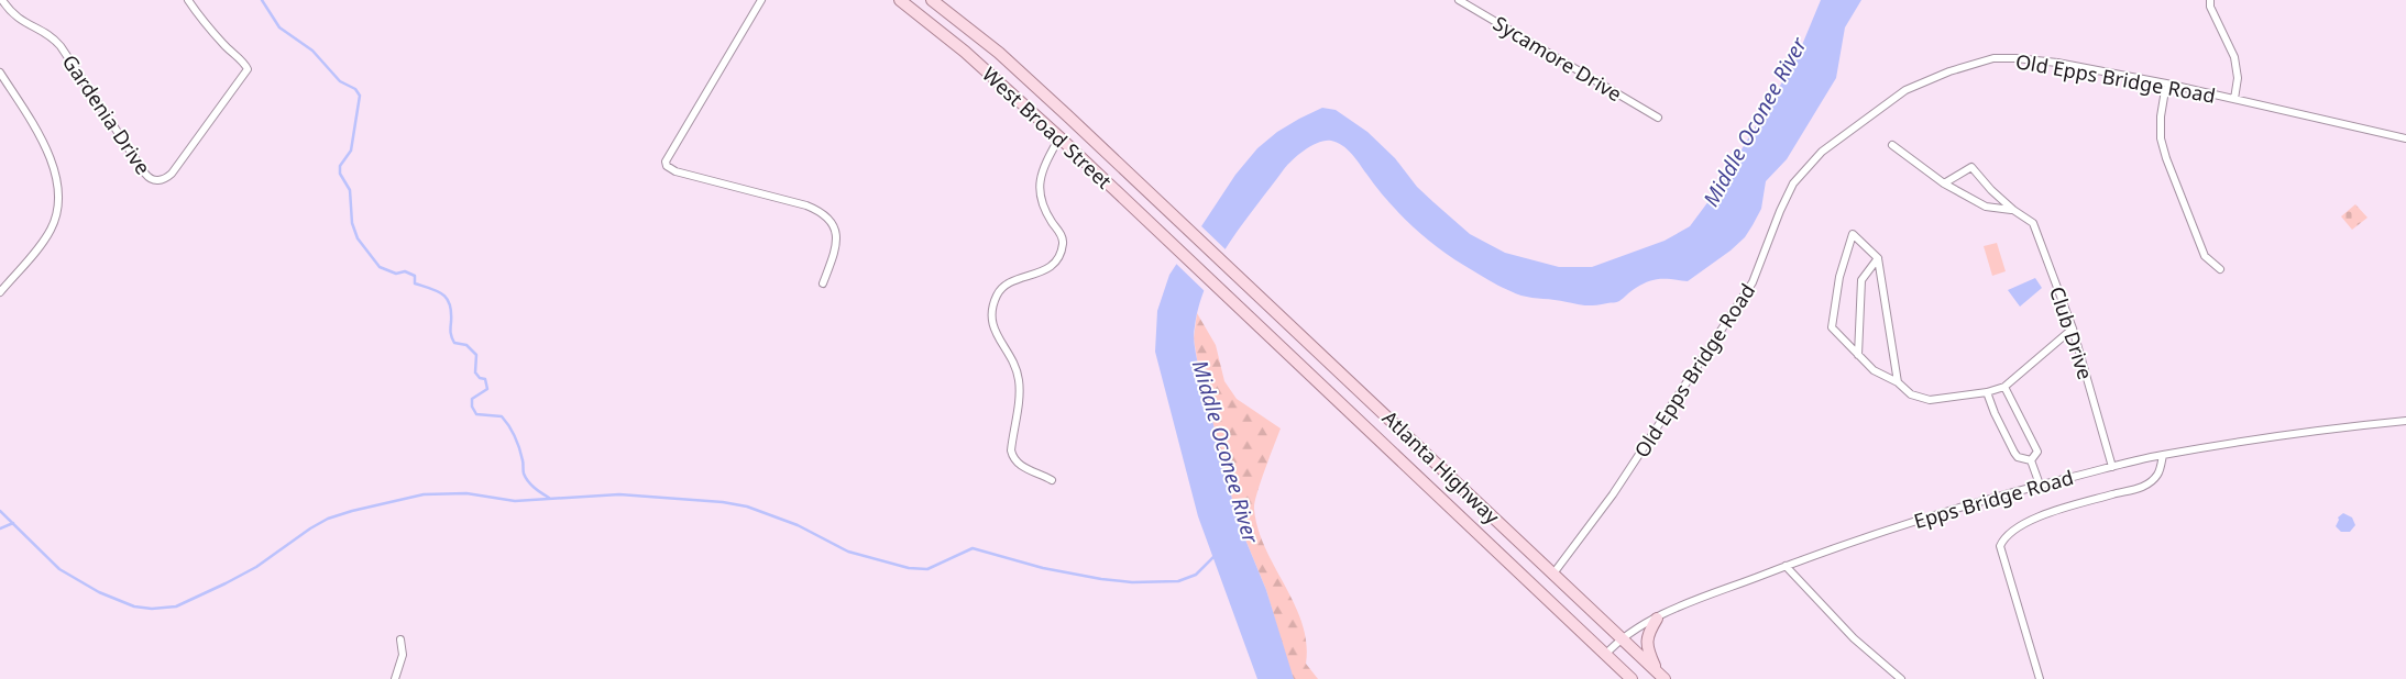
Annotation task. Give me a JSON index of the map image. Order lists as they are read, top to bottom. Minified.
{"streets":{"main road":["West Broad Street","Atlanta Highway"],"street":["Sycamore Drive","Old Epps Bridge Road","Gardenia Drive","Club Drive","Epps Bridge Road"]},"crossings":[["Old Epps Bridge Road","Atlanta Highway"],["West Broad Street","Atlanta Highway"],["Club Drive","Epps Bridge Road"],["Atlanta Highway","Epps Bridge Road"]],"water":["Middle Oconee River"]}
